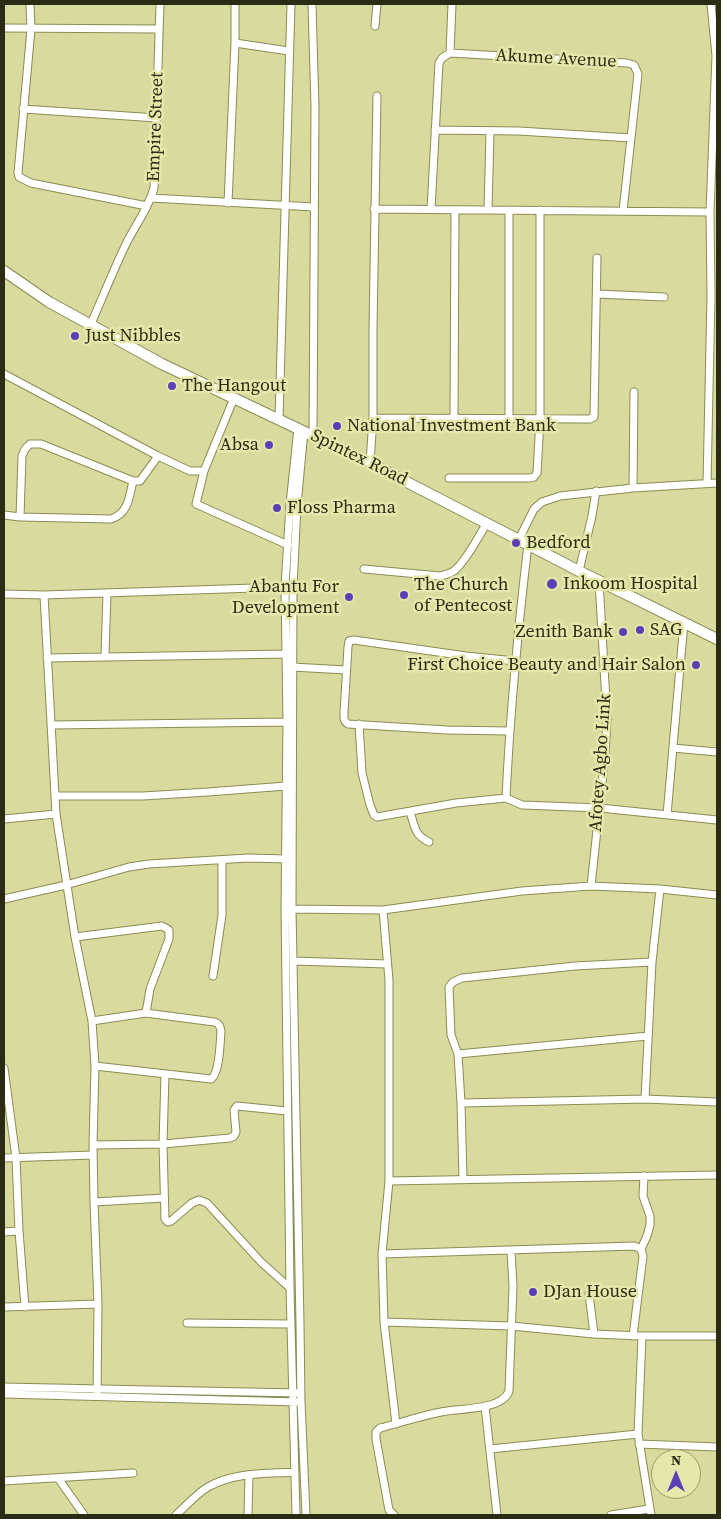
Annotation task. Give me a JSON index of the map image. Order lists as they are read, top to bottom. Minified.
{"streets":{"main road":["Spintex Road"],"street":["Akume Avenue","Empire Street","Afotey Agbo Link"]},"crossings":[["Empire Street","Spintex Road"],["Spintex Road","Afotey Agbo Link"]],"places":["Just Nibbles","The Hangout","National Investment Bank","Absa","Floss Pharma","Bedford","Inkoom Hospital","The Church of Pentecost","Abantu For Development","SAG","Zenith Bank","First Choice Beauty and Hair Salon","DJan House"],"north":"top"}
